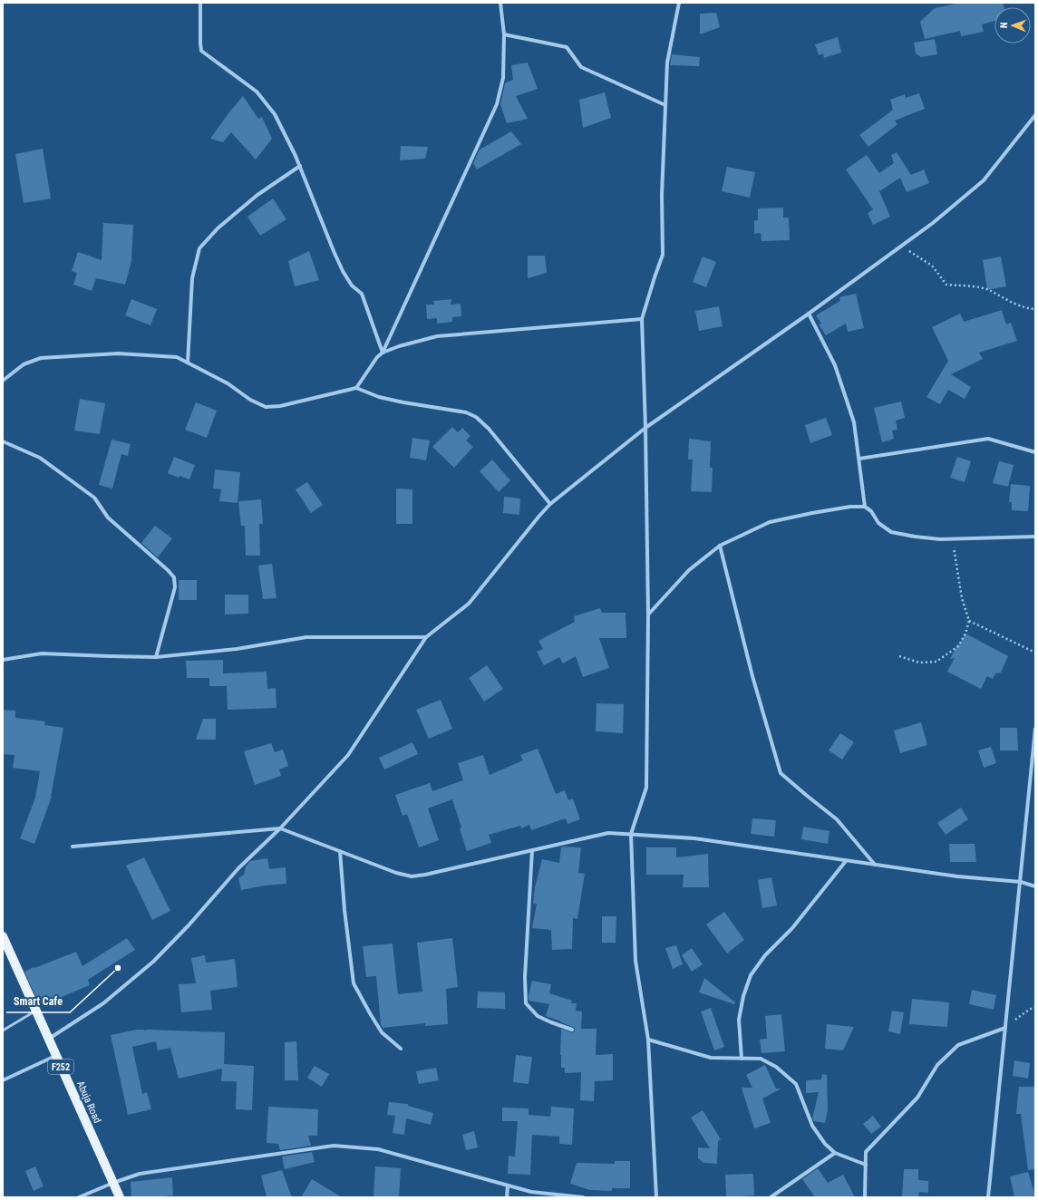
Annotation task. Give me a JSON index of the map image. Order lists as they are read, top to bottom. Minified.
{"streets":{"main road":["F252","Abuja Road"]},"places":["Smart Cafe"],"north":"left"}
